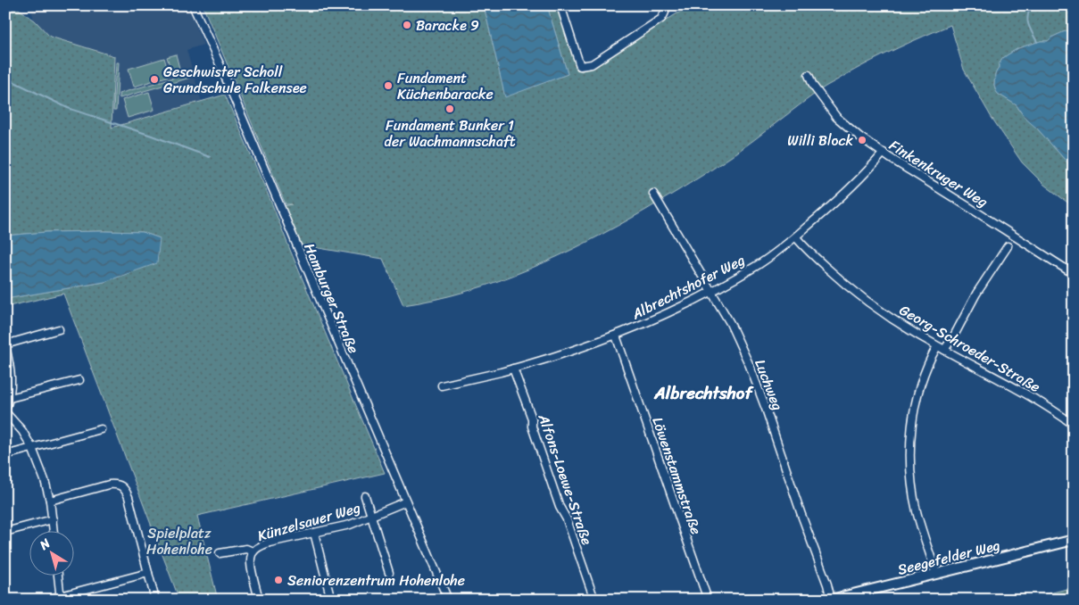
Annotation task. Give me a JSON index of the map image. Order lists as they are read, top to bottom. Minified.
{"streets":{"street":["Finkenkruger Weg","Albrechtshofer Weg","Hamburger Straße","Georg-Schroeder-Straße","Luchweg","Löwenstammstraße","Alfons-Loewe-Straße","Künzelsauer Weg","Seegefelder Weg"]},"crossings":[["Finkenkruger Weg","Albrechtshofer Weg"],["Albrechtshofer Weg","Georg-Schroeder-Straße"],["Albrechtshofer Weg","Luchweg"],["Albrechtshofer Weg","Löwenstammstraße"],["Albrechtshofer Weg","Alfons-Loewe-Straße"],["Hamburger Straße","Künzelsauer Weg"],["Luchweg","Seegefelder Weg"]],"districts":["Albrechtshof"],"parks":["Spielplatz Hohenlohe"],"places":["Baracke 9","Geschwister Scholl Grundschule Falkensee","Fundament Küchenbaracke","Fundament Bunker 1 der Wachmannschaft","Willi Block","Seniorenzentrum Hohenlohe"],"north":"top left"}
